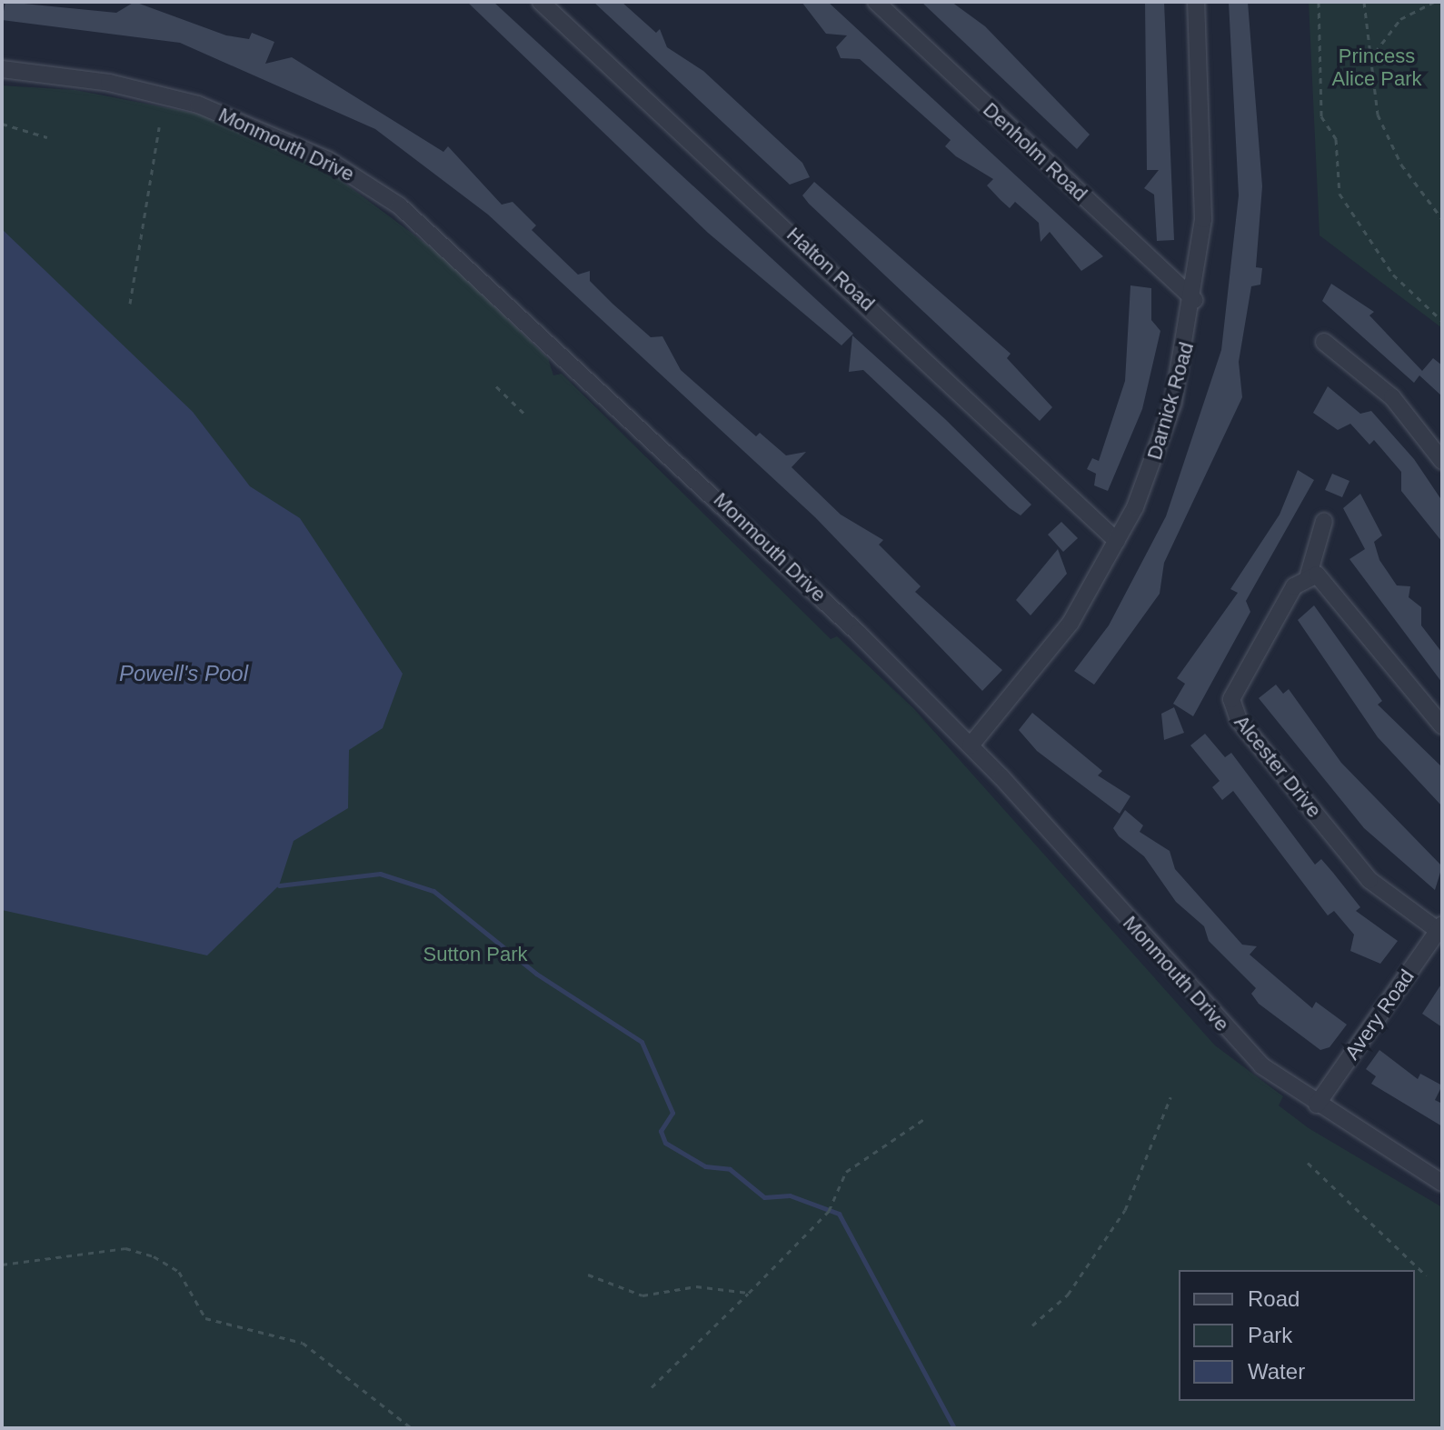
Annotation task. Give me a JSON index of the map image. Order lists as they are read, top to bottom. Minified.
{"streets":{"street":["Monmouth Drive","Denholm Road","Halton Road","Darnick Road","Alcester Drive","Avery Road"]},"crossings":[["Monmouth Drive","Darnick Road"],["Monmouth Drive","Avery Road"],["Denholm Road","Darnick Road"],["Halton Road","Darnick Road"],["Alcester Drive","Avery Road"]],"water":["Powell's Pool"],"parks":["Princess Alice Park","Sutton Park"],"legend":["Road","Park","Water"]}
